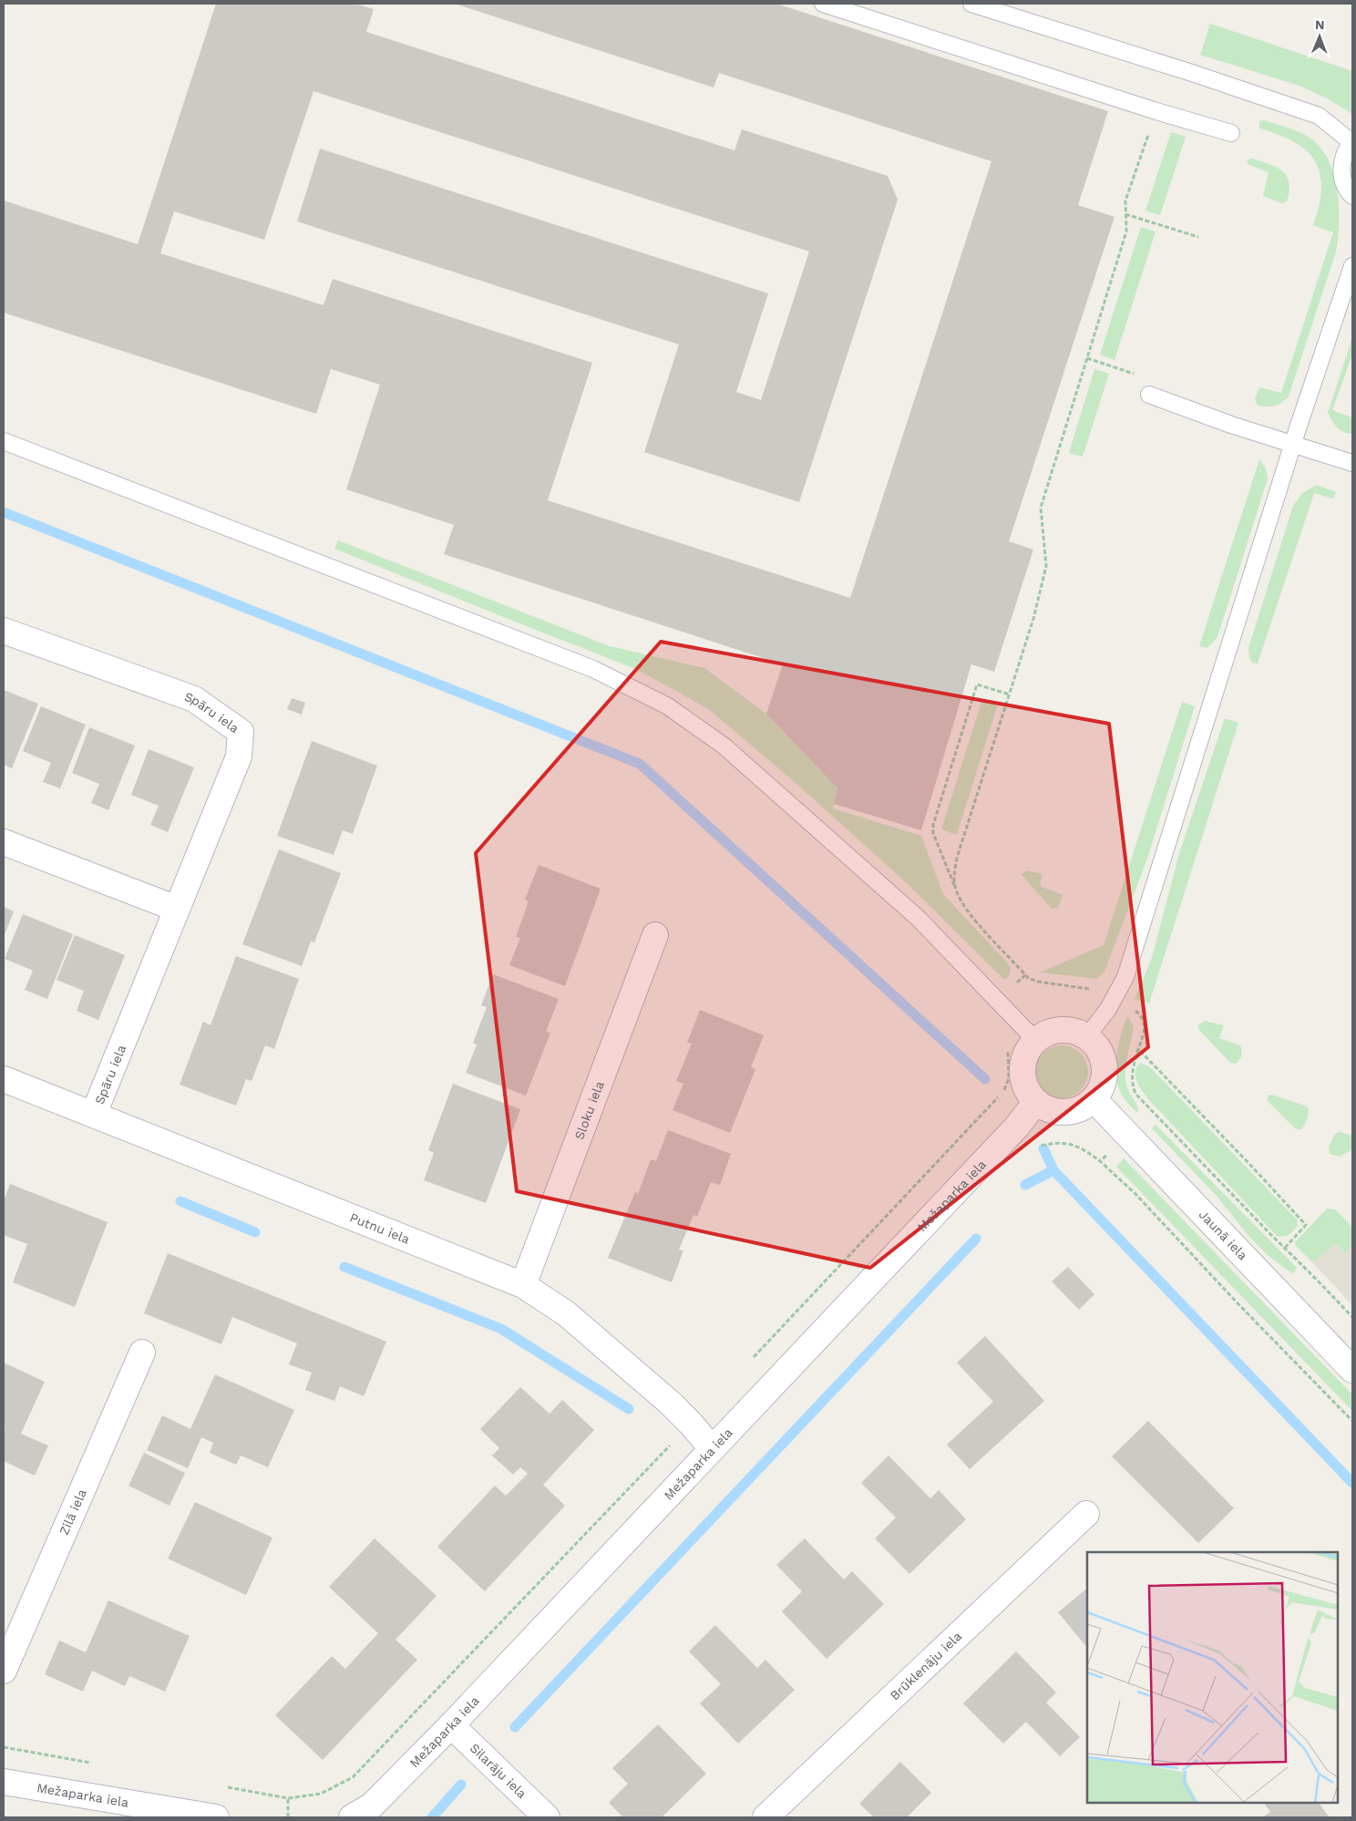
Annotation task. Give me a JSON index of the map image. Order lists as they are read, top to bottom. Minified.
{"streets":{"street":["Spāru iela","Sloku iela","Mežaparka iela","Putnu iela","Jaunā iela","Zilā iela","Brūklenāju iela","Silarāju iela"]},"crossings":[["Spāru iela","Putnu iela"],["Sloku iela","Putnu iela"],["Mežaparka iela","Putnu iela"],["Mežaparka iela","Jaunā iela"],["Mežaparka iela","Silarāju iela"]],"north":"top"}
